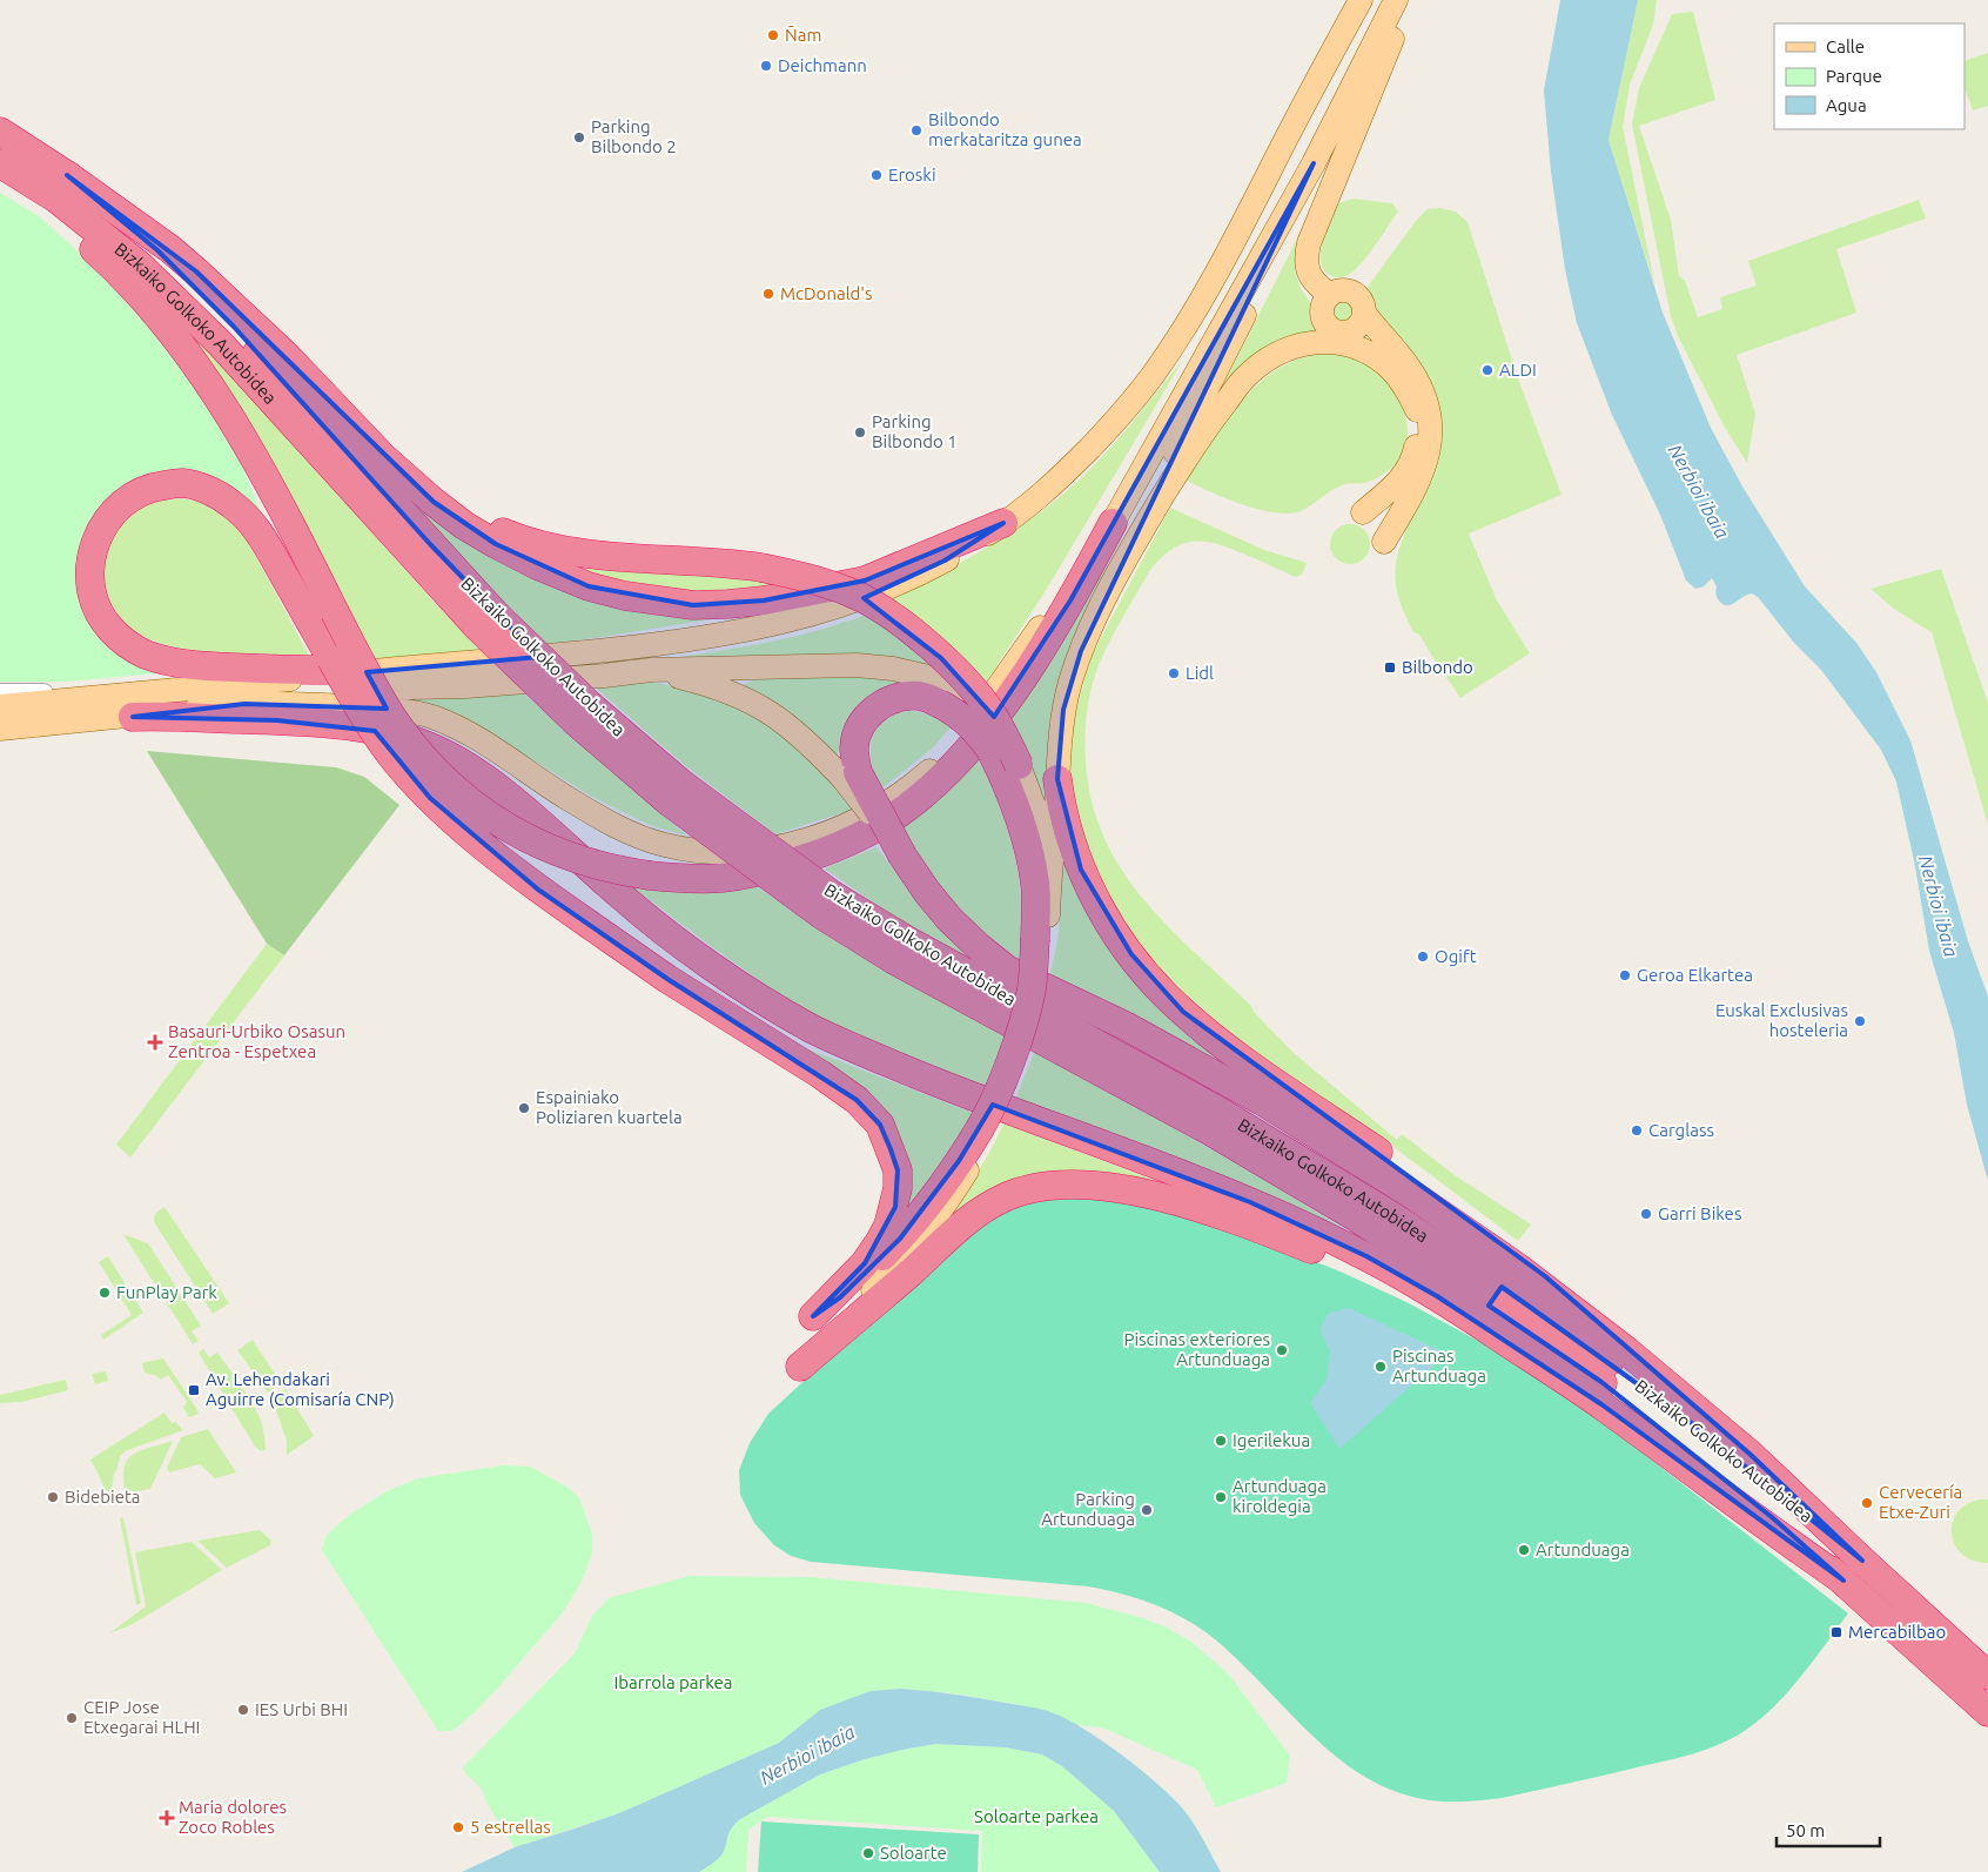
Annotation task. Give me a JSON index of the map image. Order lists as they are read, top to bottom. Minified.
{"streets":{"highway":["Bizkaiko Golkoko Autobidea"]},"water":["Nerbioi ibaia"],"parks":["Ibarrola parkea","Soloarte parkea"],"places":{"other":["Ñam","Deichmann","Bilbondo merkataritza gunea","Parking Bilbondo 2","Eroski","McDonald's","ALDI","Parking Bilbondo 1","Lidl","Ogift","Geroa Elkartea","Euskal Exclusivas hosteleria","Espainiako Poliziaren kuartela","Carglass","Garri Bikes","FunPlay Park","Piscinas exteriores Artunduaga","Piscinas Artunduaga","Igerilekua","Bidebieta","Artunduaga kiroldegia","Cervecería Etxe-Zuri","Parking Artunduaga","Artunduaga","IES Urbi BHI","CEIP Jose Etxegarai HLHI","5 estrellas","Soloarte"],"transit":["Bilbondo","Av. Lehendakari Aguirre (Comisaría CNP)","Mercabilbao"],"health":["Basauri-Urbiko Osasun Zentroa - Espetxea","Maria dolores Zoco Robles"]},"legend":["Calle","Parque","Agua"],"scale_bar":"50 m"}
